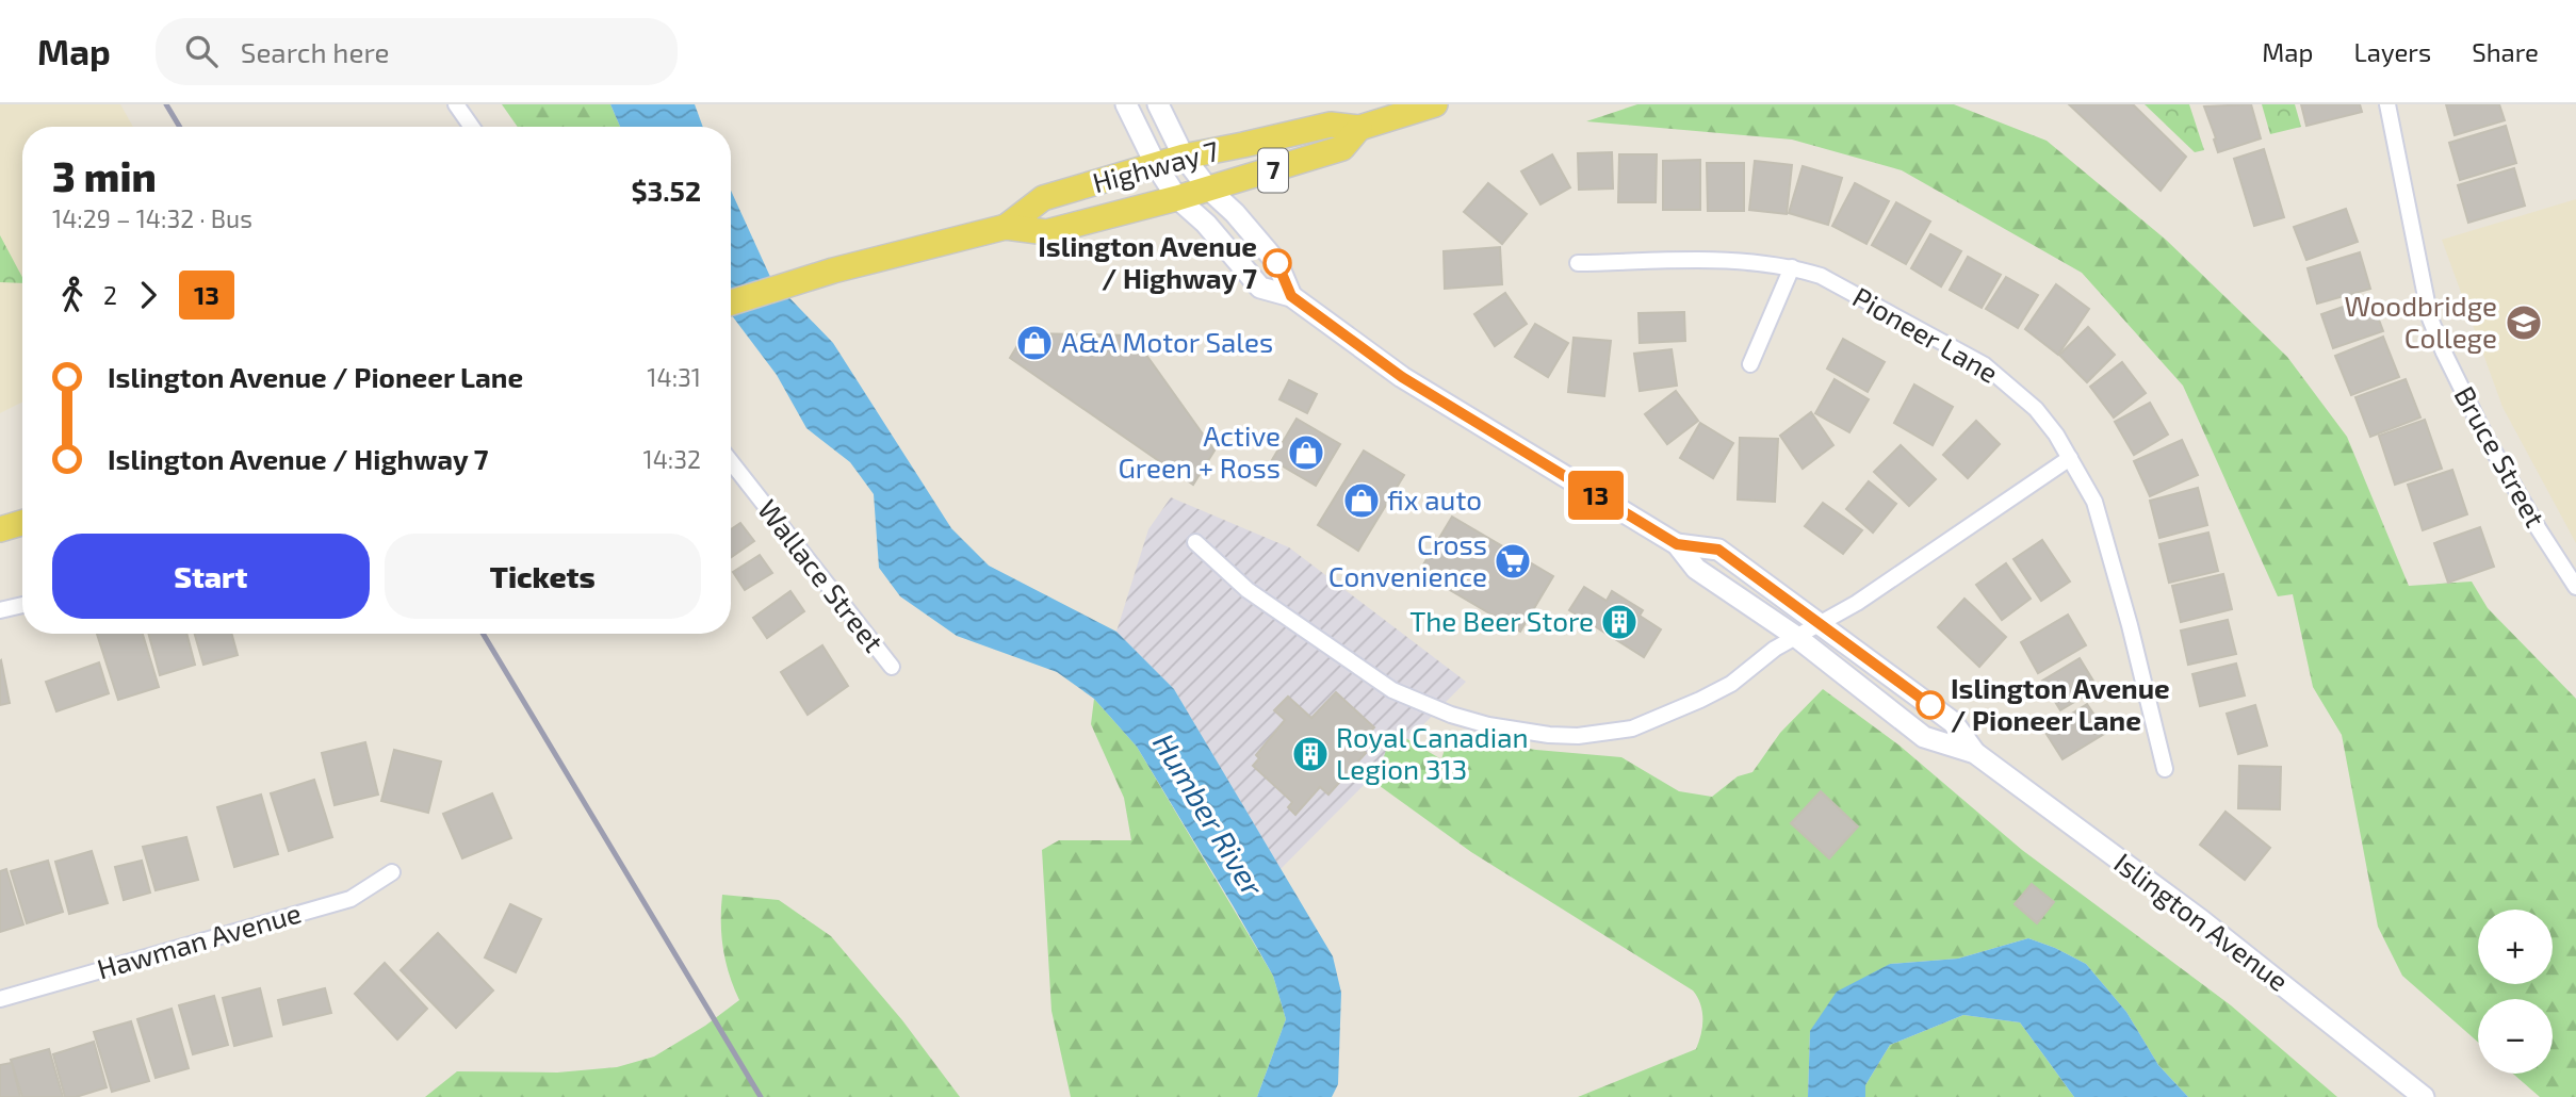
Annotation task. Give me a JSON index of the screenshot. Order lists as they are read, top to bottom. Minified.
{"streets":{"main road":["Highway 7","7","Islington Avenue"],"street":["Pioneer Lane","Bruce Street","Wallace Street","Hawman Avenue"]},"crossings":[["Highway 7","Islington Avenue"]],"water":["Humber River"],"places":{"other":["Islington Avenue / Highway 7","Islington Avenue / Pioneer Lane"],"school or university":["Woodbridge College"],"shop":["A&A Motor Sales","Active Green + Ross","fix auto"],"supermarket":["Cross Convenience"],"building":["The Beer Store","Royal Canadian Legion 313"]},"lines":["bus line 13"],"page":{"header":"Map","search":"Search here","nav":["Map","Layers","Share"],"on_map":"13","heading":["3 min","14:29 – 14:32 · Bus","$3.52"],"legs":["2","13"],"list":[{"name":"Islington Avenue / Pioneer Lane","value":"14:31"},{"name":"Islington Avenue / Highway 7","value":"14:32"}],"buttons":["Start","Tickets"],"map_buttons":["+","−"]}}
